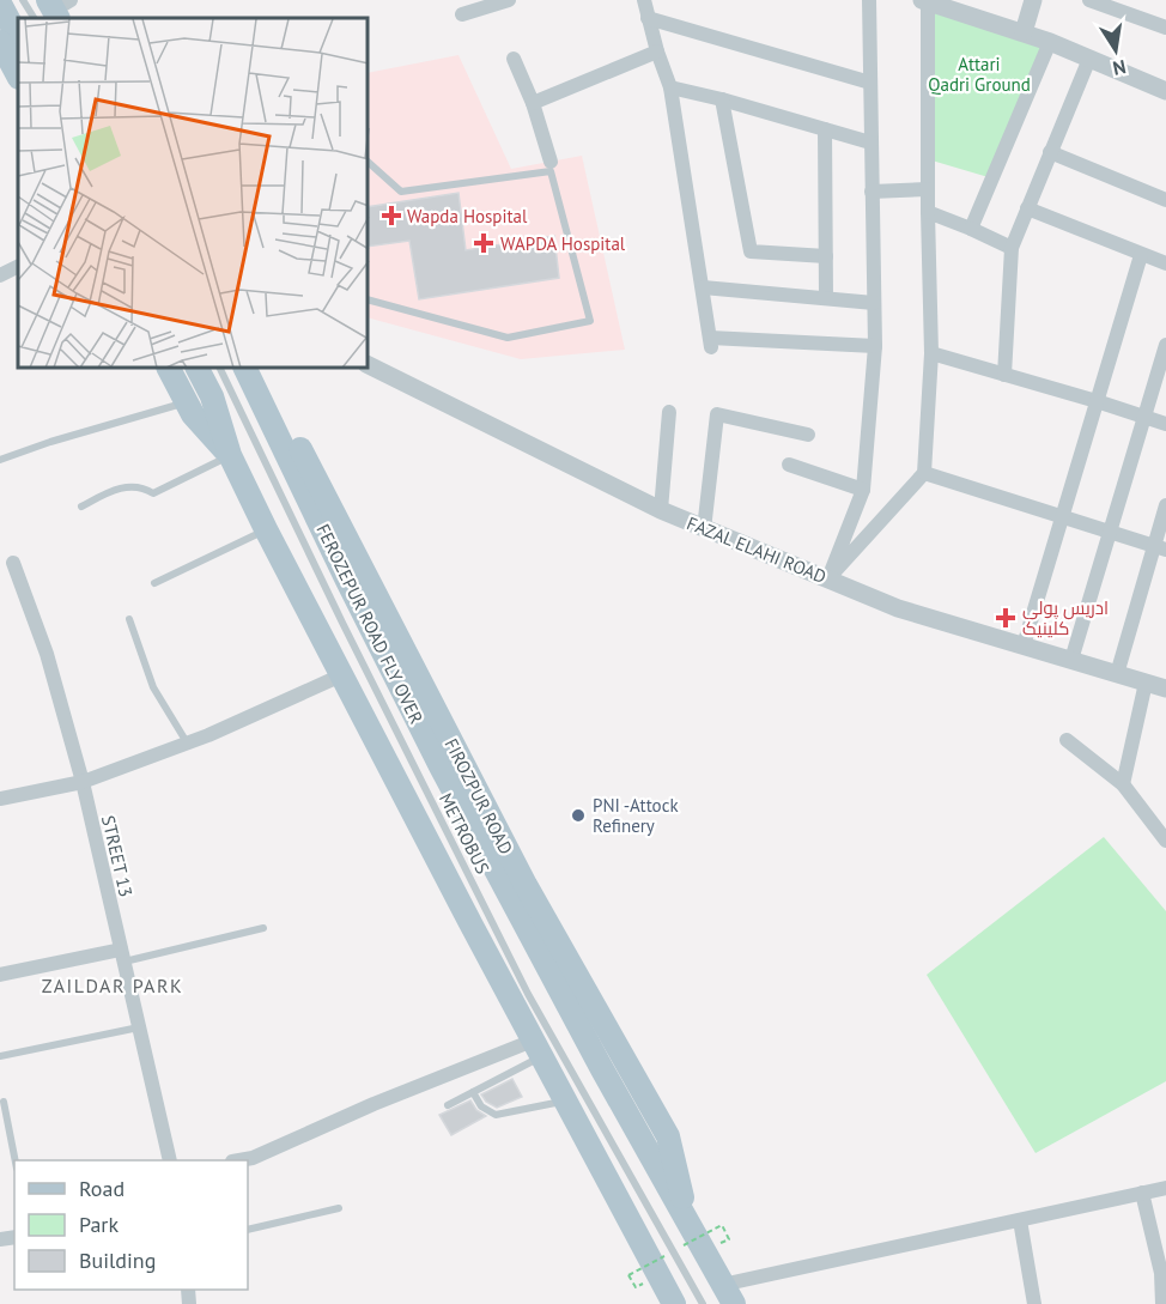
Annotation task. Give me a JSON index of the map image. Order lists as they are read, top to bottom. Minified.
{"streets":{"main road":["FEROZEPUR ROAD FLY OVER","FIROZPUR ROAD"],"street":["FAZAL ELAHI ROAD","STREET 13"],"lane":["METROBUS"]},"crossings":[["FEROZEPUR ROAD FLY OVER","FIROZPUR ROAD"]],"districts":["ZAILDAR PARK"],"parks":["Attari Qadri Ground"],"places":{"health":["Wapda Hospital","WAPDA Hospital","ادریس پولی کلینیک"],"other":["PNI -Attock Refinery"]},"legend":["Road","Park","Building"],"north":"bottom"}
